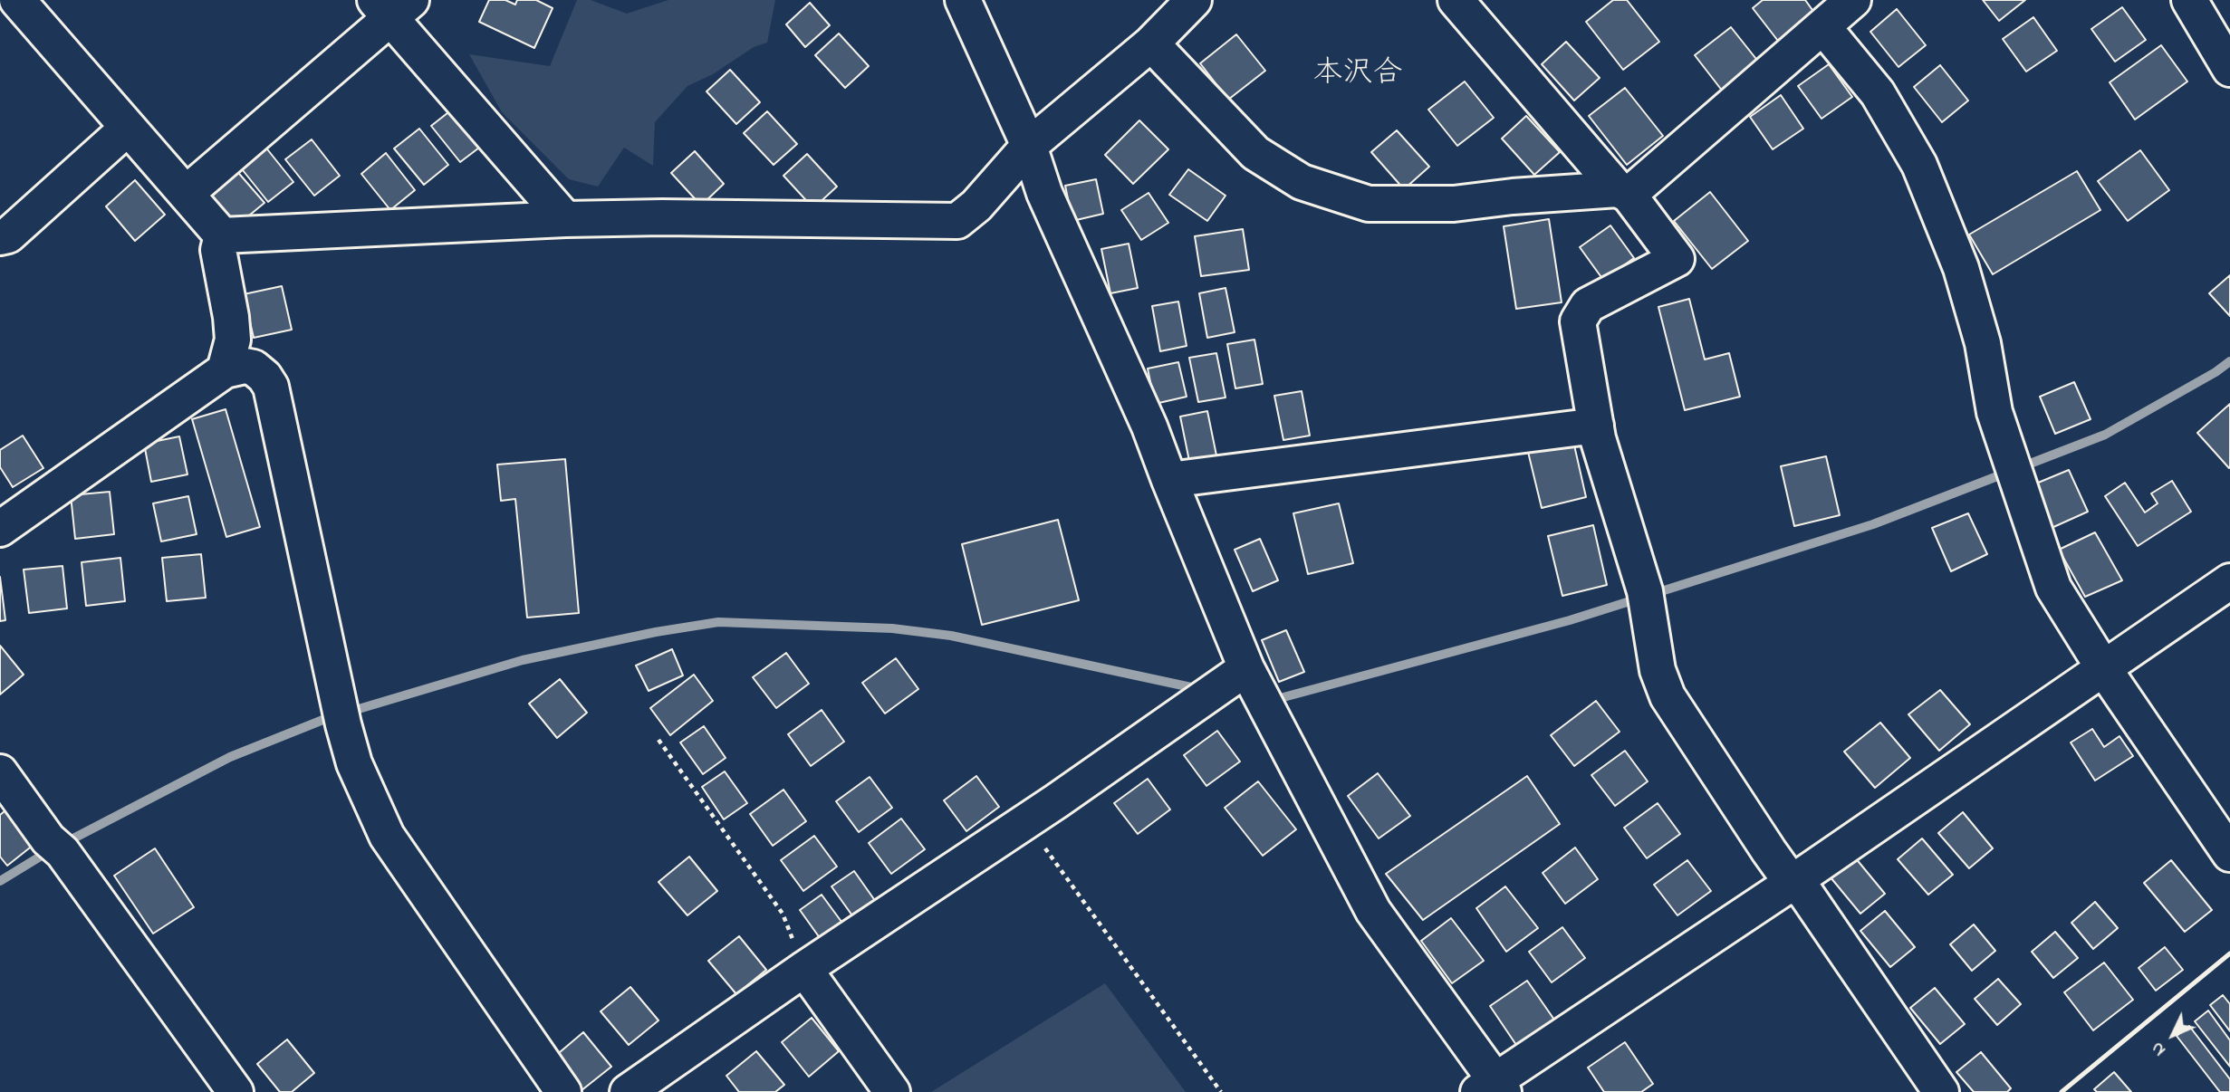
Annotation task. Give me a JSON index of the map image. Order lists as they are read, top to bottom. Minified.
{"districts":["本沢合"],"north":"bottom left"}
